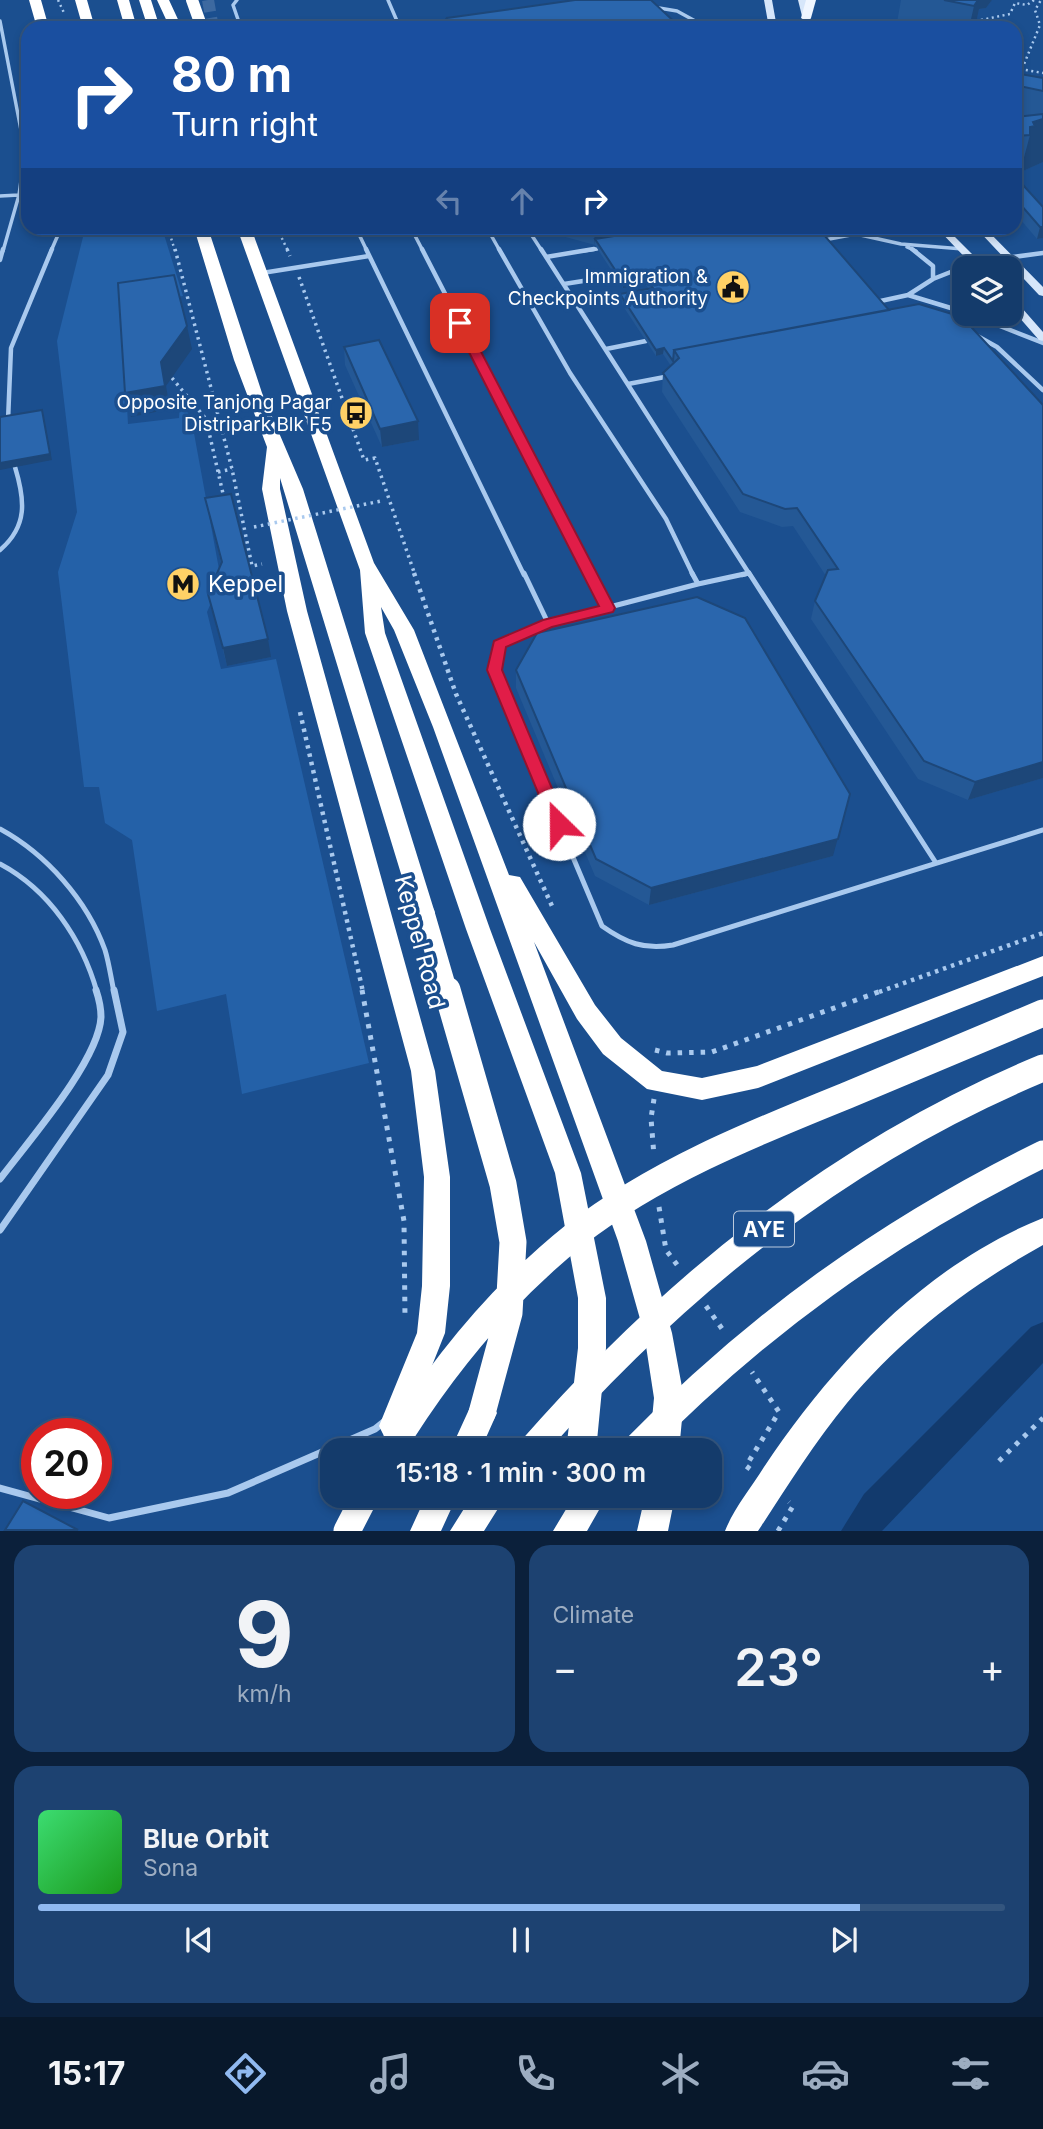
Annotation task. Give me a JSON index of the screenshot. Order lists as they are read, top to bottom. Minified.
{"streets":{"highway":["Keppel Road","AYE"]},"places":{"public building":["Immigration & Checkpoints Authority"],"bus stop":["Opposite Tanjong Pagar Distripark Blk F5"],"metro station":["Keppel"]},"page":{"turn":["80 m","Turn right"],"limit":"20","trip":"15:18 · 1 min · 300 m","tile":[["9","km/h"],"Climate"],"heat":["−","23°","+"],"song":["Blue Orbit","Sona"],"tabs":"15:17"}}
